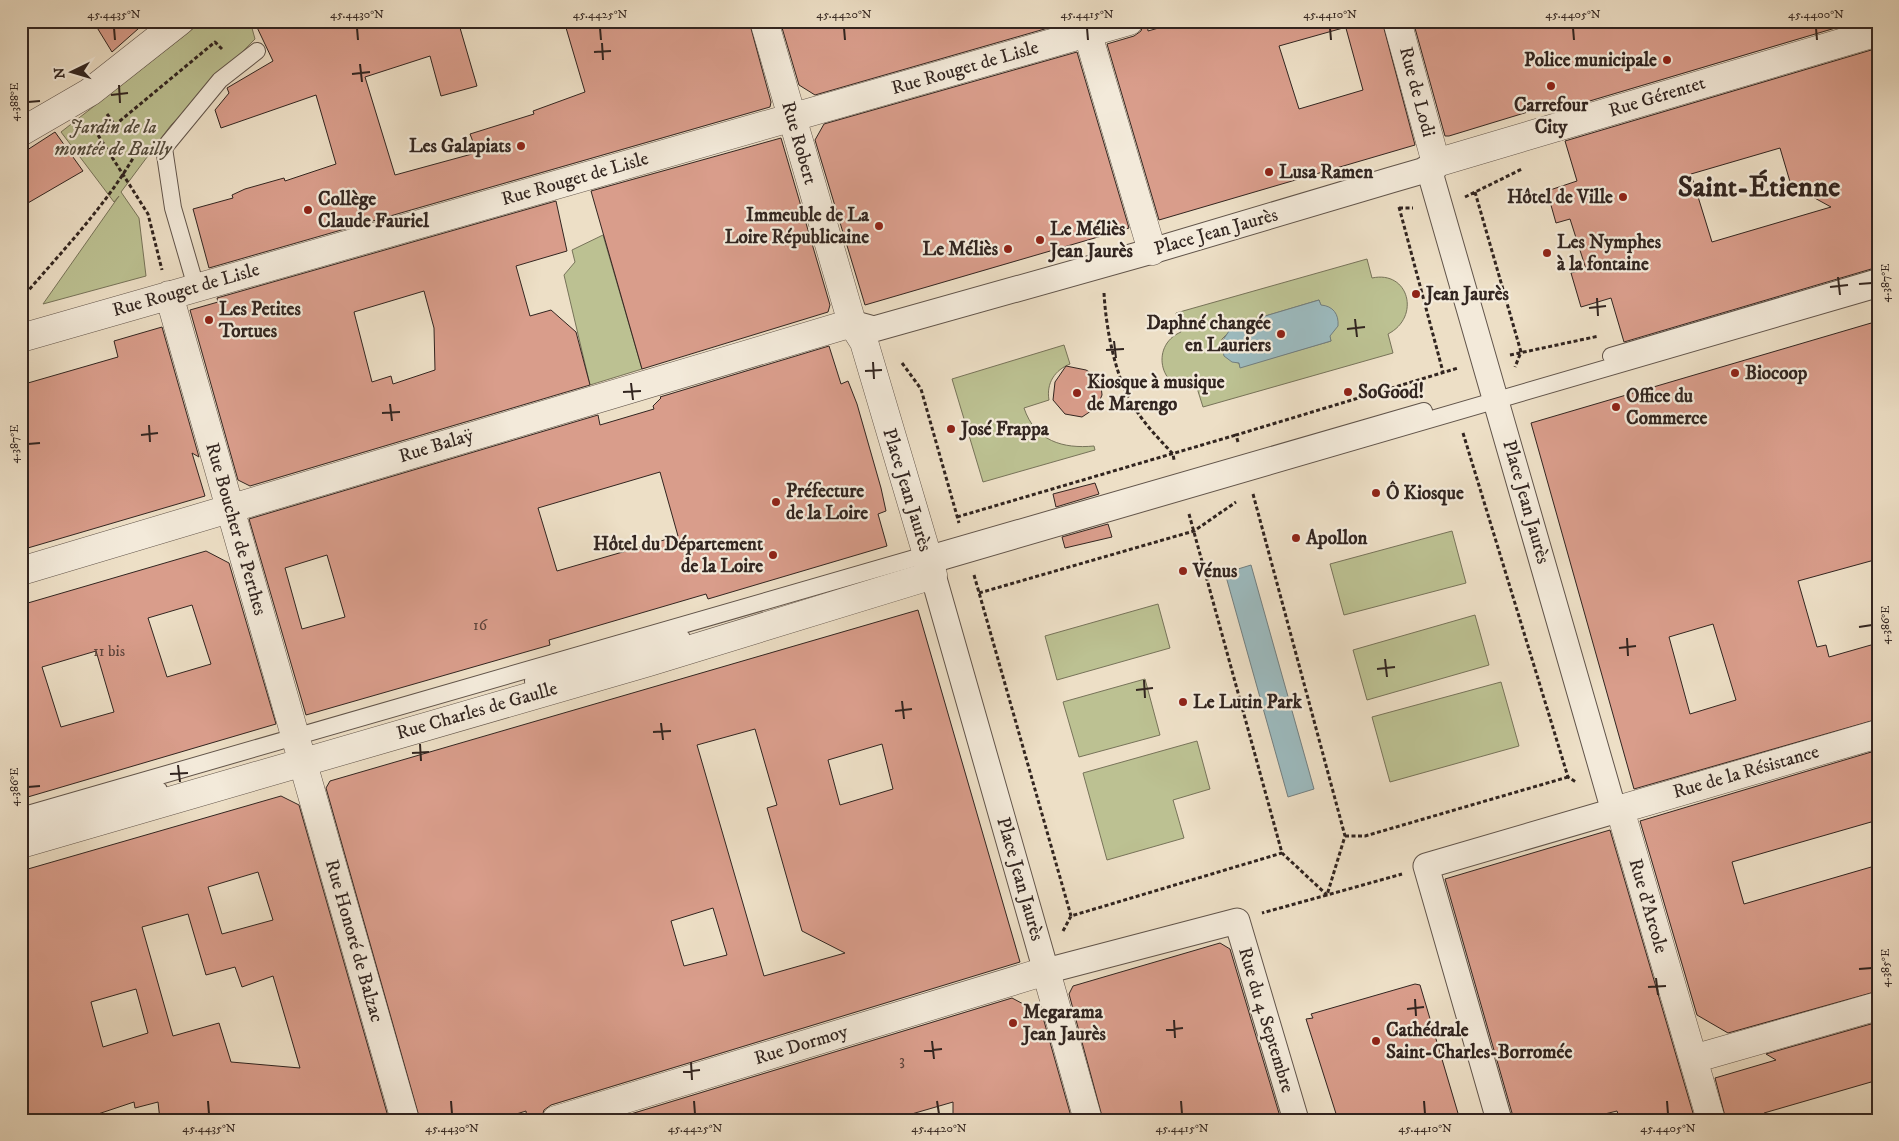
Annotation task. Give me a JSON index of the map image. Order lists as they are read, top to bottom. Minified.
{"streets":{"street":["Rue Rouget de Lisle","Rue de Lodi","Rue Gérentet","Rue Robert","Place Jean Jaurès","Rue Balaÿ","Rue Boucher de Perthes","Rue Charles de Gaulle","Rue de la Résistance","Rue d'Arcole","Rue Honoré de Balzac","Rue du 4 Septembre","Rue Dormoy"]},"crossings":[["Rue Rouget de Lisle","Rue Robert"],["Rue Rouget de Lisle","Rue Boucher de Perthes"],["Rue de Lodi","Rue Gérentet"],["Rue de Lodi","Place Jean Jaurès"],["Rue Gérentet","Place Jean Jaurès"],["Rue Robert","Place Jean Jaurès"],["Rue Robert","Rue Balaÿ"],["Place Jean Jaurès","Rue Balaÿ"],["Place Jean Jaurès","Rue Charles de Gaulle"],["Place Jean Jaurès","Rue de la Résistance"],["Place Jean Jaurès","Rue d'Arcole"],["Place Jean Jaurès","Rue Dormoy"],["Rue Balaÿ","Rue Boucher de Perthes"],["Rue Boucher de Perthes","Rue Charles de Gaulle"],["Rue Boucher de Perthes","Rue Honoré de Balzac"],["Rue Charles de Gaulle","Rue Honoré de Balzac"],["Rue de la Résistance","Rue d'Arcole"]],"districts":["Saint-Étienne"],"parks":["Jardin de la montée de Bailly"],"places":["Police municipale","Carrefour City","Les Galapiats","Lusa Ramen","Hôtel de Ville","Collège Claude Fauriel","Immeuble de La Loire Républicaine","Le Méliès Jean Jaurès","Le Méliès","Les Nymphes à la fontaine","Jean Jaurès","Les Petites Tortues","Daphné changée en Lauriers","Biocoop","SoGood!","Kiosque à musique de Marengo","Office du Commerce","José Frappa","Ô Kiosque","Préfecture de la Loire","Apollon","Hôtel du Département de la Loire","Vénus","Le Lutin Park","Megarama Jean Jaurès","Cathédrale Saint-Charles-Borromée"],"house_numbers":["16","11 bis","3"],"north":"left","coordinates":["45.4435°N","45.4430°N","45.4425°N","45.4420°N","45.4415°N","45.4410°N","45.4405°N","45.4400°N","4.388°E","4.387°E","4.386°E","4.385°E"]}
